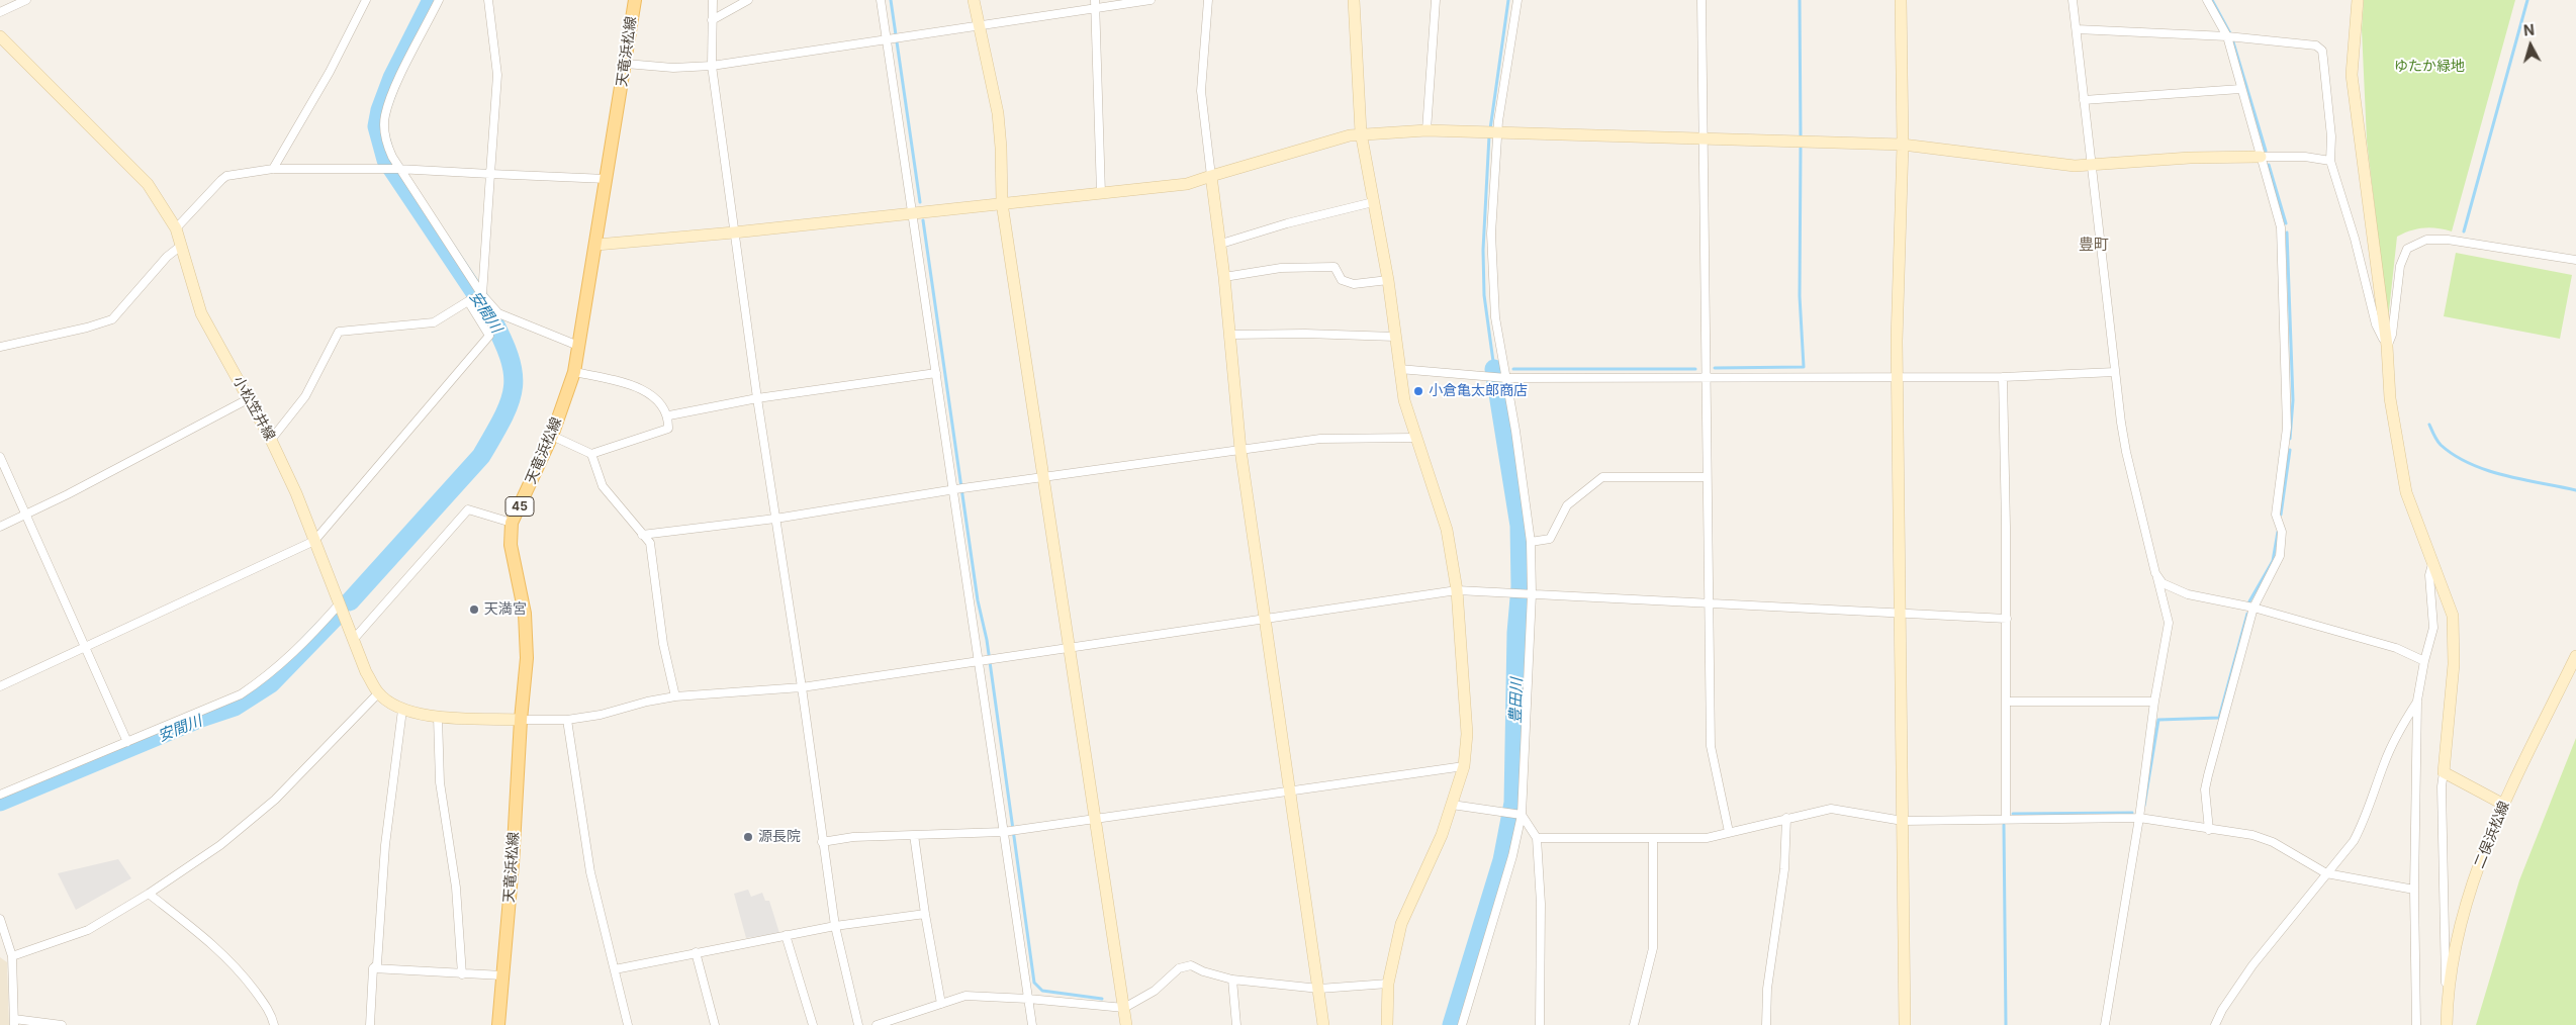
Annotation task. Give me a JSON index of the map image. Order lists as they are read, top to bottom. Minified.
{"streets":{"main road":["天竜浜松線","45"],"street":["小松笠井線","二俣浜松線"]},"crossings":[["天竜浜松線","小松笠井線"]],"districts":["豊町"],"water":["安間川","豊田川"],"parks":["ゆたか緑地"],"places":["小倉亀太郎商店","天満宮","源長院"],"north":"top"}
